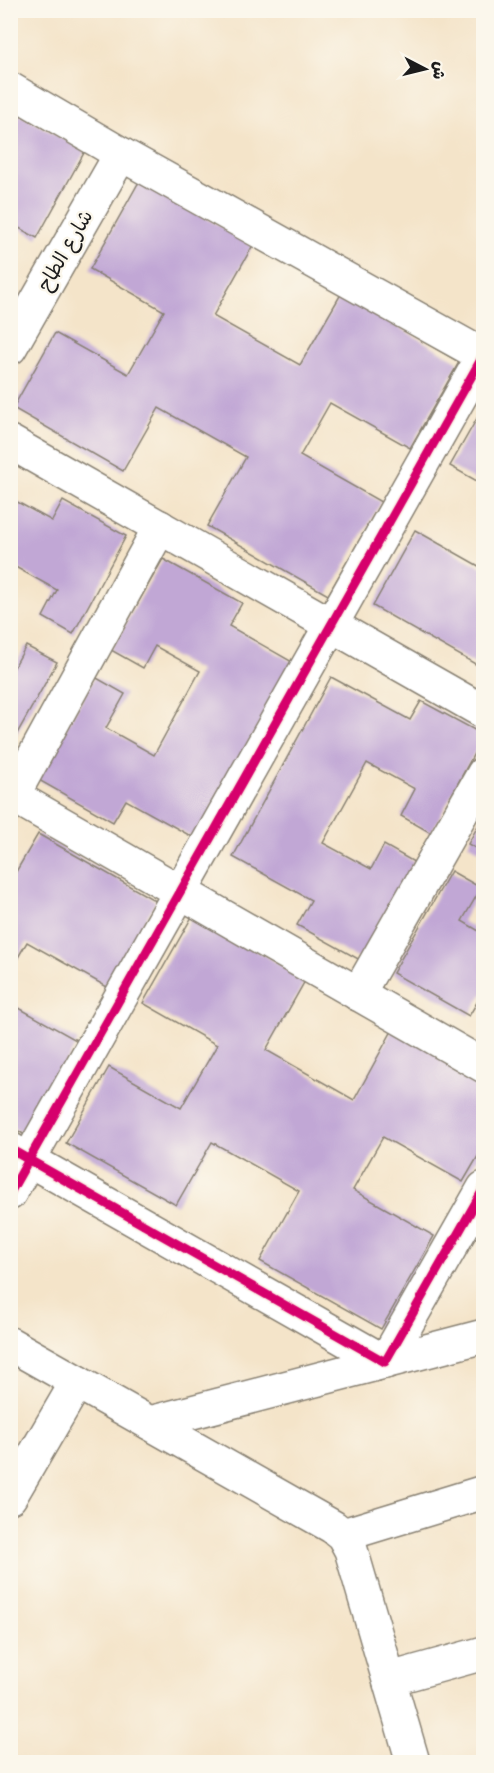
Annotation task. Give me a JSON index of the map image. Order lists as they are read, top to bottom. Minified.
{"streets":{"street":["شارع الطاح"]},"north":"right"}
